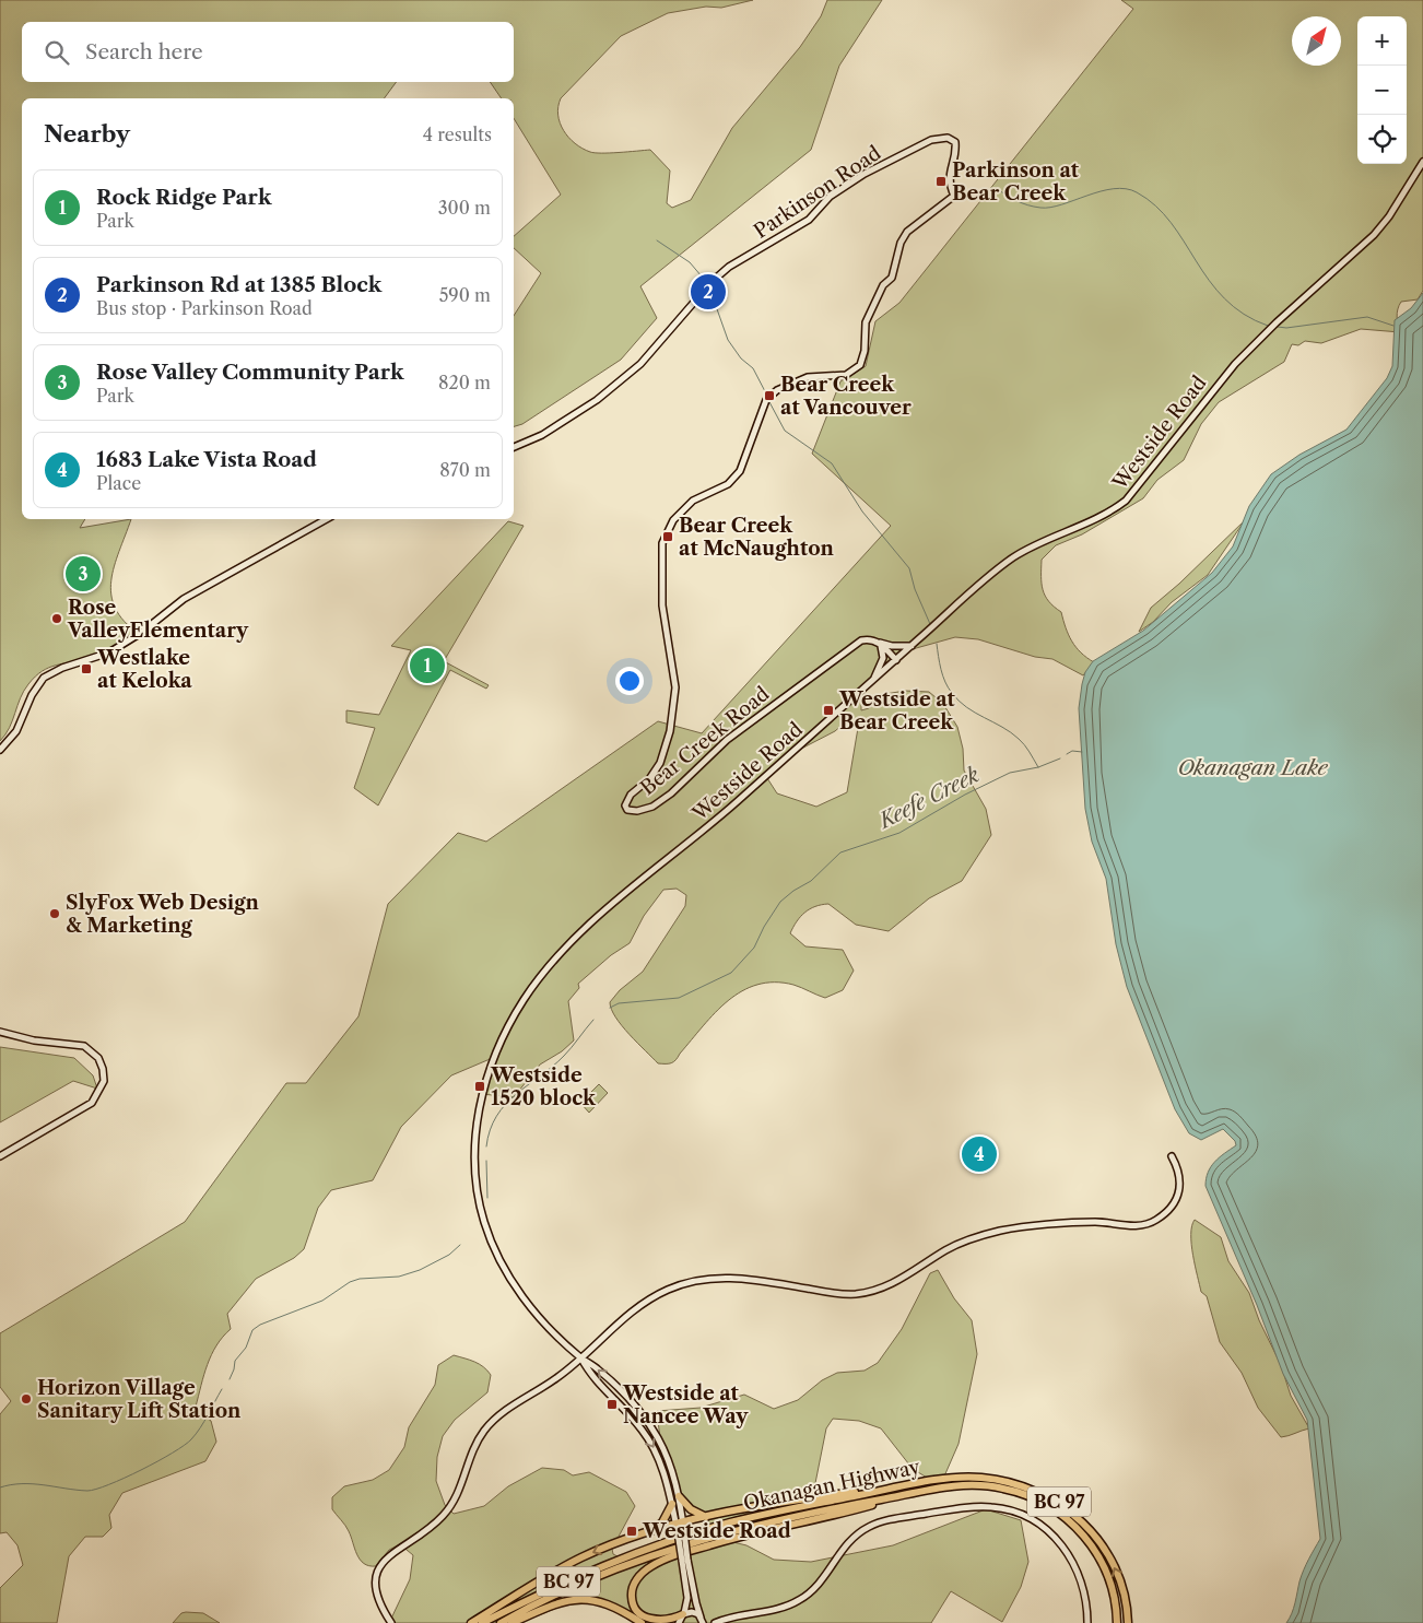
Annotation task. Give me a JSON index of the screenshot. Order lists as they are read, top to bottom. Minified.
{"streets":{"highway":["Okanagan Highway","BC 97"],"street":["Parkinson Road","Westside Road","Bear Creek Road"]},"crossings":[["Parkinson Road","Bear Creek Road"]],"water":["Okanagan Lake","Keefe Creek"],"places":{"transit":["Parkinson at Bear Creek","Bear Creek at Vancouver","Bear Creek at McNaughton","Westlake at Keloka","Westside at Bear Creek","Westside 1520 block","Westside at Nancee Way","Westside Road"],"other":["Rose ValleyElementary","SlyFox Web Design & Marketing","Horizon Village Sanitary Lift Station"]},"north":"top right","page":{"map_buttons":["+","−"],"search":"Search here","heading":["Nearby","4 results"],"list":[{"mark":"1","name":"Rock Ridge Park","note":"Park","value":"300 m"},{"mark":"2","name":"Parkinson Rd at 1385 Block","note":"Bus stop · Parkinson Road","value":"590 m"},{"mark":"3","name":"Rose Valley Community Park","note":"Park","value":"820 m"},{"mark":"4","name":"1683 Lake Vista Road","note":"Place","value":"870 m"}],"pins":["2","3","1","4"]}}
